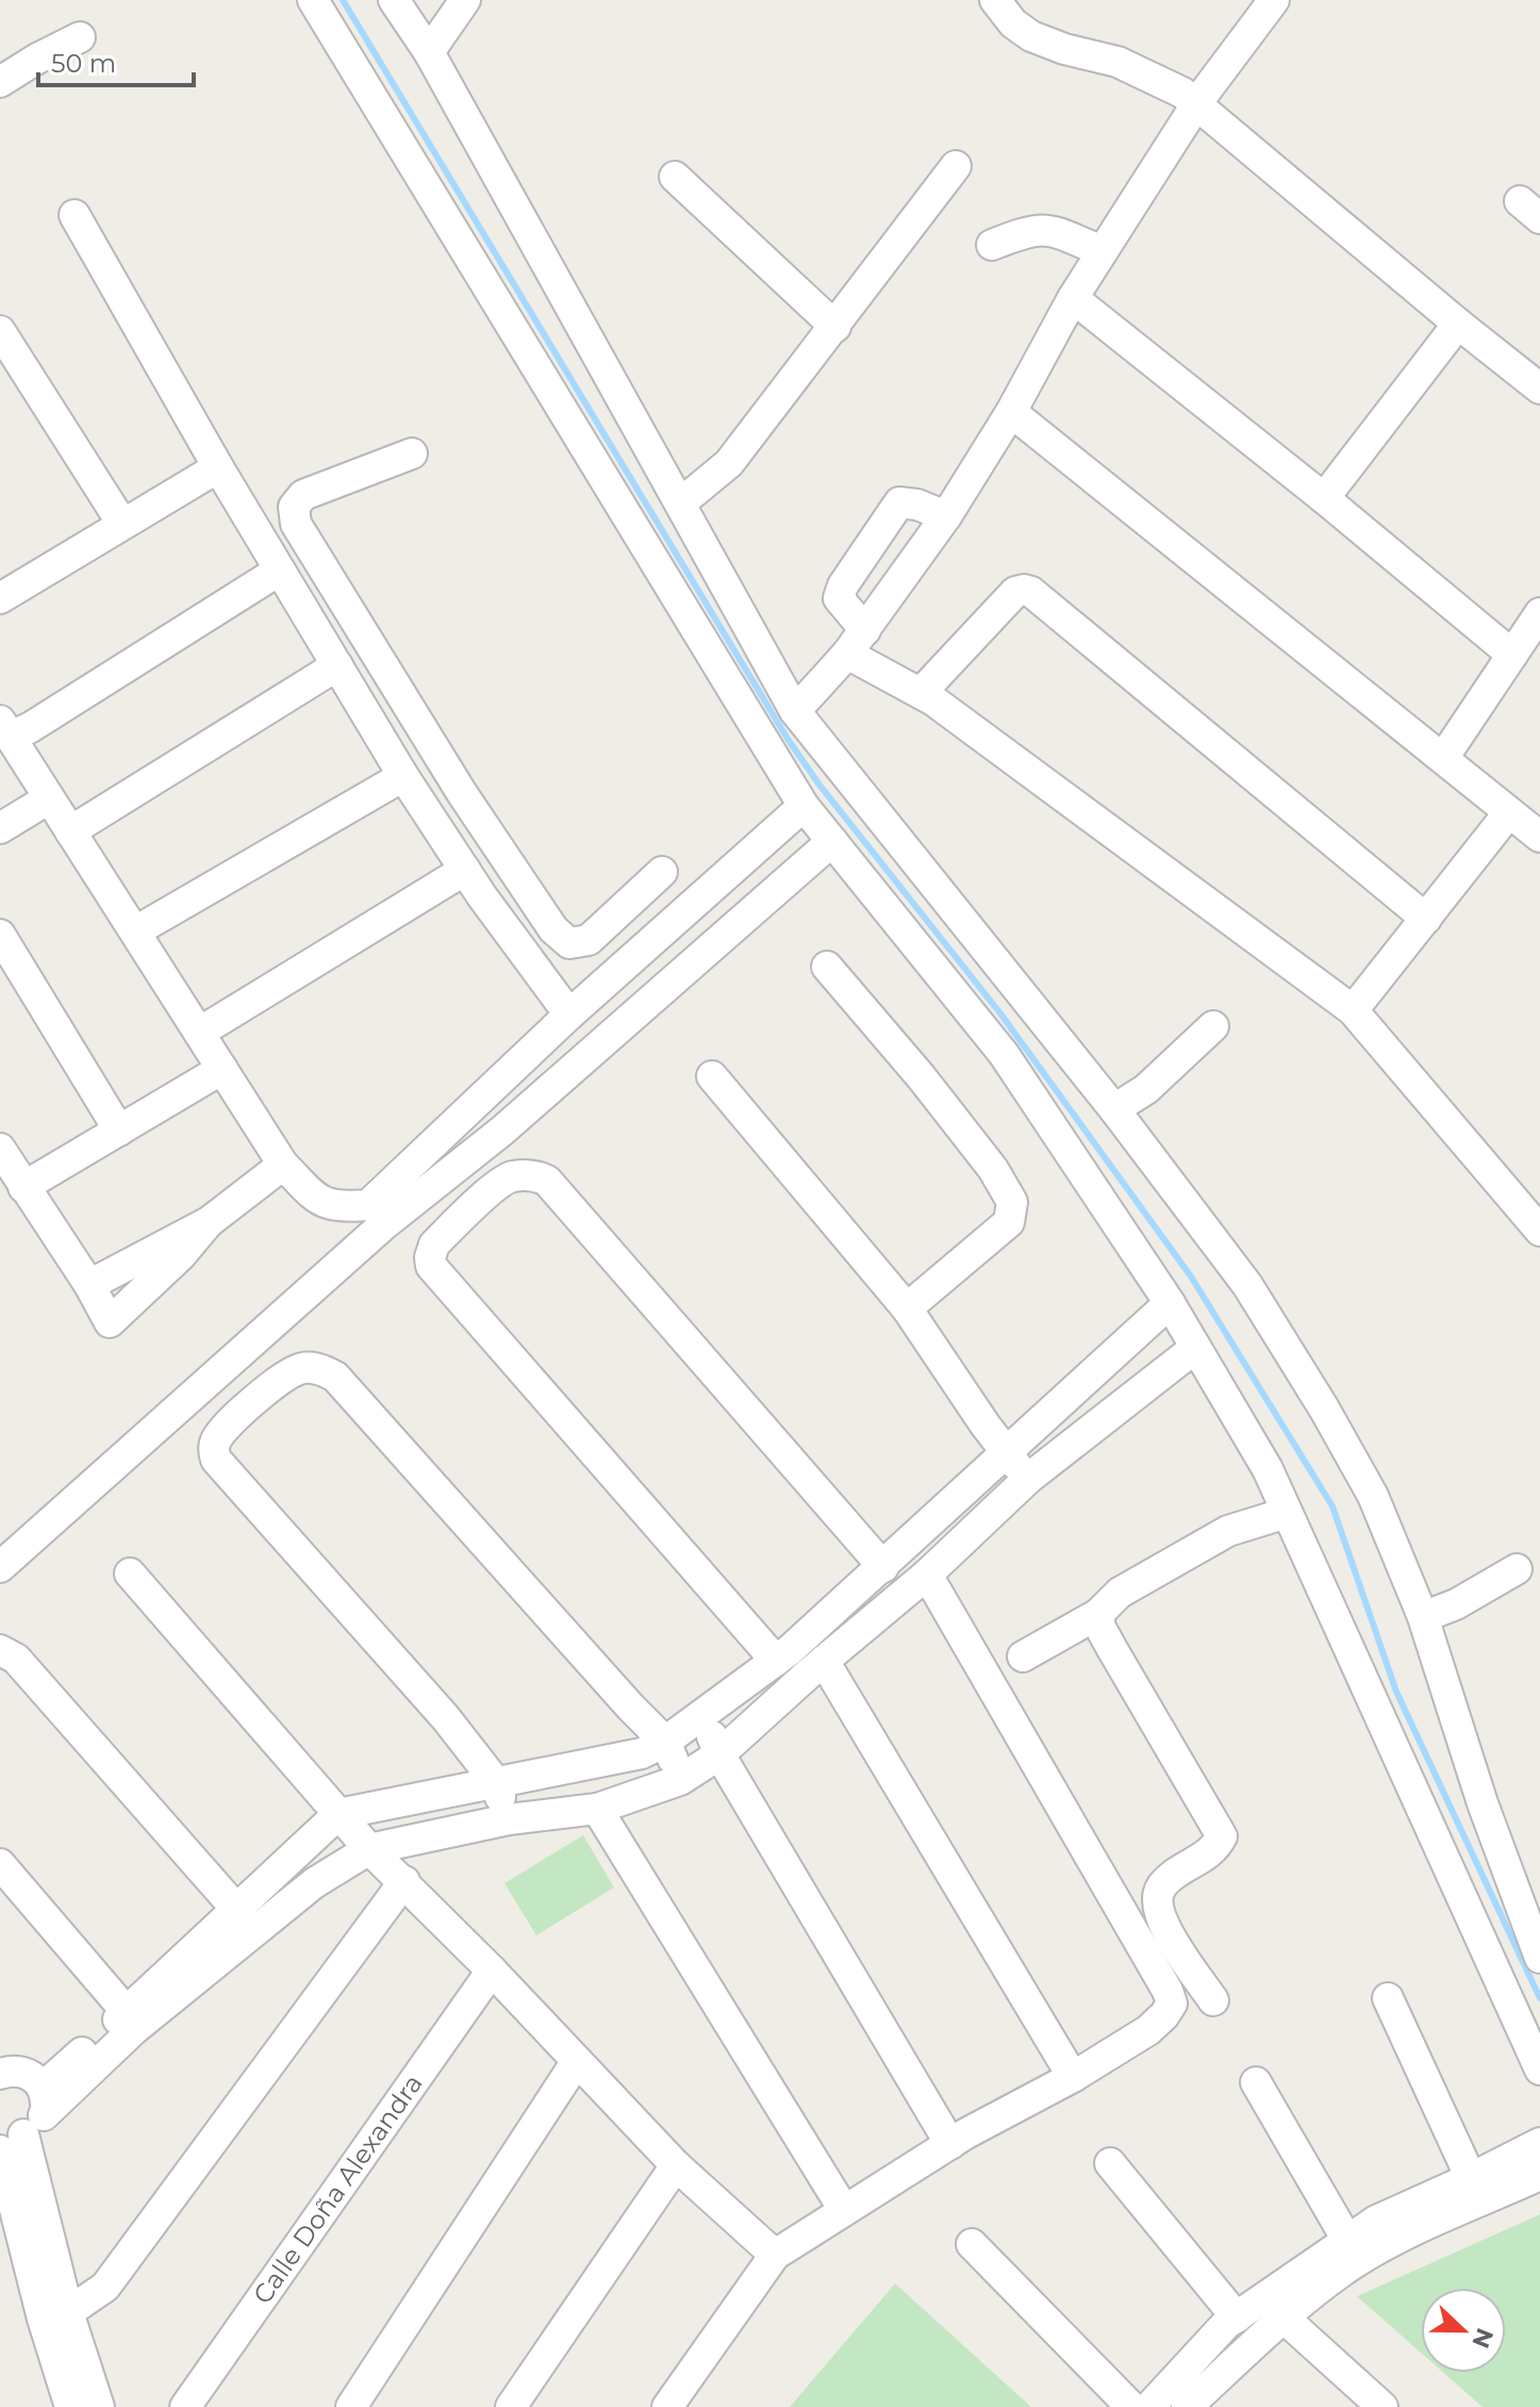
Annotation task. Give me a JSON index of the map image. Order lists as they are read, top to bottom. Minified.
{"streets":{"street":["Calle Doña Alexandra"]},"scale_bar":"50 m","north":"right"}
